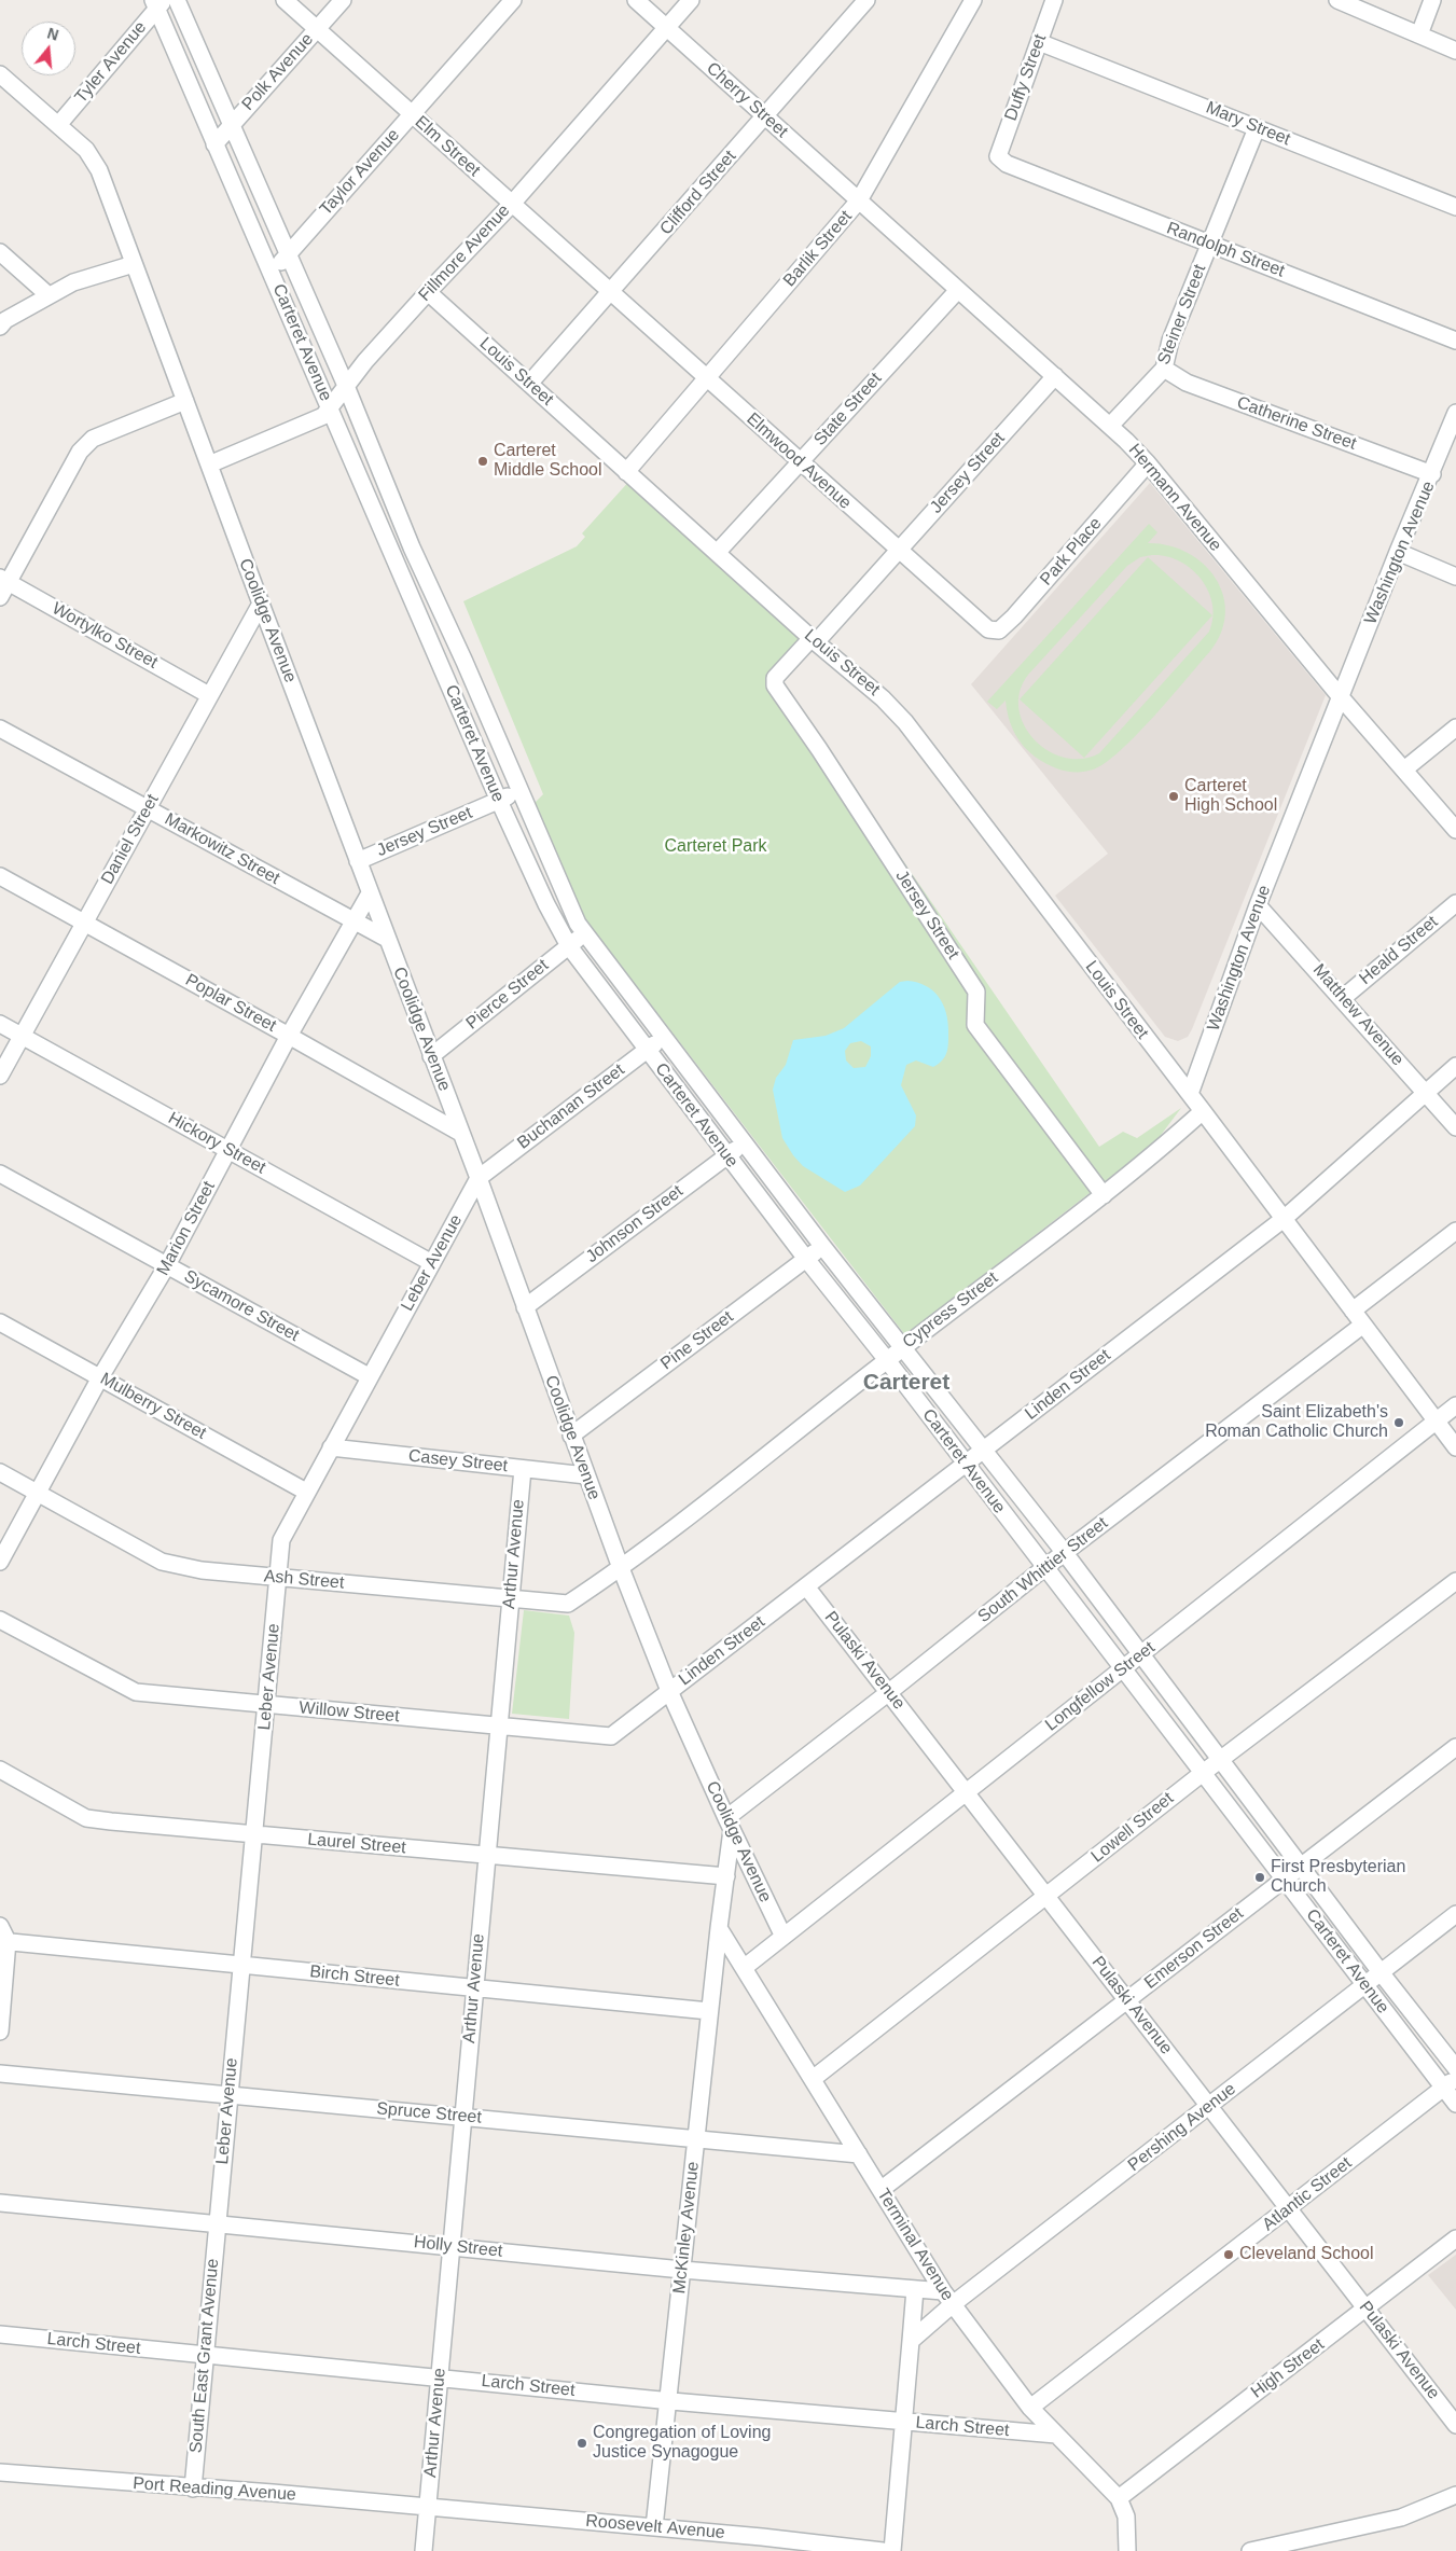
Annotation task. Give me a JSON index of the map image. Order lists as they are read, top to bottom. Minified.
{"streets":{"street":["Tyler Avenue","Polk Avenue","Duffy Street","Cherry Street","Mary Street","Elm Street","Taylor Avenue","Clifford Street","Barlik Street","Randolph Street","Fillmore Avenue","Steiner Street","Carteret Avenue","Louis Street","State Street","Catherine Street","Elmwood Avenue","Jersey Street","Hermann Avenue","Park Place","Washington Avenue","Coolidge Avenue","Wortylko Street","Daniel Street","Markowitz Street","Heald Street","Pierce Street","Poplar Street","Matthew Avenue","Buchanan Street","Hickory Street","Johnson Street","Marion Street","Leber Avenue","Sycamore Street","Cypress Street","Pine Street","Linden Street","Mulberry Street","Casey Street","Arthur Avenue","South Whittier Street","Ash Street","Pulaski Avenue","Longfellow Street","Willow Street","Lowell Street","Laurel Street","Emerson Street","Birch Street","Spruce Street","Pershing Avenue","Atlantic Street","McKinley Avenue","Terminal Avenue","Holly Street","Larch Street","South East Grant Avenue","High Street","Port Reading Avenue","Roosevelt Avenue"]},"crossings":[["Tyler Avenue","Carteret Avenue"],["Tyler Avenue","Coolidge Avenue"],["Polk Avenue","Elm Street"],["Polk Avenue","Carteret Avenue"],["Duffy Street","Mary Street"],["Duffy Street","Randolph Street"],["Cherry Street","Clifford Street"],["Cherry Street","Barlik Street"],["Cherry Street","Fillmore Avenue"],["Cherry Street","Hermann Avenue"],["Mary Street","Steiner Street"],["Elm Street","Taylor Avenue"],["Elm Street","Clifford Street"],["Elm Street","Fillmore Avenue"],["Elm Street","Elmwood Avenue"],["Taylor Avenue","Carteret Avenue"],["Clifford Street","Louis Street"],["Clifford Street","Elmwood Avenue"],["Barlik Street","Louis Street"],["Barlik Street","Elmwood Avenue"],["Barlik Street","Hermann Avenue"],["Randolph Street","Steiner Street"],["Fillmore Avenue","Carteret Avenue"],["Fillmore Avenue","Louis Street"],["Fillmore Avenue","Coolidge Avenue"],["Steiner Street","Catherine Street"],["Steiner Street","Hermann Avenue"],["Carteret Avenue","Jersey Street"],["Carteret Avenue","Pierce Street"],["Carteret Avenue","Buchanan Street"],["Carteret Avenue","Johnson Street"],["Carteret Avenue","Cypress Street"],["Carteret Avenue","Pine Street"],["Carteret Avenue","Linden Street"],["Carteret Avenue","South Whittier Street"],["Carteret Avenue","Longfellow Street"],["Carteret Avenue","Lowell Street"],["Carteret Avenue","Emerson Street"],["Carteret Avenue","Pershing Avenue"],["Carteret Avenue","Atlantic Street"],["Louis Street","State Street"],["Louis Street","Jersey Street"],["Louis Street","Washington Avenue"],["State Street","Elmwood Avenue"],["State Street","Hermann Avenue"],["Catherine Street","Washington Avenue"],["Elmwood Avenue","Jersey Street"],["Elmwood Avenue","Park Place"],["Jersey Street","Hermann Avenue"],["Jersey Street","Coolidge Avenue"],["Jersey Street","Cypress Street"],["Hermann Avenue","Park Place"],["Hermann Avenue","Washington Avenue"],["Washington Avenue","Matthew Avenue"],["Coolidge Avenue","Daniel Street"],["Coolidge Avenue","Markowitz Street"],["Coolidge Avenue","Pierce Street"],["Coolidge Avenue","Poplar Street"],["Coolidge Avenue","Buchanan Street"],["Coolidge Avenue","Johnson Street"],["Coolidge Avenue","Marion Street"],["Coolidge Avenue","Leber Avenue"],["Coolidge Avenue","Cypress Street"],["Coolidge Avenue","Pine Street"],["Coolidge Avenue","Linden Street"],["Coolidge Avenue","Casey Street"],["Coolidge Avenue","South Whittier Street"],["Coolidge Avenue","Ash Street"],["Coolidge Avenue","Longfellow Street"],["Coolidge Avenue","Willow Street"],["Coolidge Avenue","McKinley Avenue"],["Wortylko Street","Daniel Street"],["Daniel Street","Markowitz Street"],["Daniel Street","Poplar Street"],["Daniel Street","Hickory Street"],["Markowitz Street","Marion Street"],["Heald Street","Matthew Avenue"],["Poplar Street","Marion Street"],["Matthew Avenue","Linden Street"],["Buchanan Street","Leber Avenue"],["Hickory Street","Marion Street"],["Hickory Street","Leber Avenue"],["Marion Street","Sycamore Street"],["Marion Street","Mulberry Street"],["Marion Street","Ash Street"],["Leber Avenue","Sycamore Street"],["Leber Avenue","Mulberry Street"],["Leber Avenue","Casey Street"],["Leber Avenue","Ash Street"],["Leber Avenue","Willow Street"],["Leber Avenue","Laurel Street"],["Leber Avenue","Birch Street"],["Leber Avenue","Spruce Street"],["Leber Avenue","Holly Street"],["Leber Avenue","South East Grant Avenue"],["Cypress Street","Ash Street"],["Linden Street","Pulaski Avenue"],["Linden Street","Willow Street"],["Casey Street","Arthur Avenue"],["Arthur Avenue","Ash Street"],["Arthur Avenue","Willow Street"],["Arthur Avenue","Laurel Street"],["Arthur Avenue","Birch Street"],["Arthur Avenue","Spruce Street"],["Arthur Avenue","Holly Street"],["Arthur Avenue","Larch Street"],["Arthur Avenue","Port Reading Avenue"],["Arthur Avenue","Roosevelt Avenue"],["South Whittier Street","Pulaski Avenue"],["South Whittier Street","McKinley Avenue"],["Pulaski Avenue","Longfellow Street"],["Pulaski Avenue","Lowell Street"],["Pulaski Avenue","Emerson Street"],["Pulaski Avenue","Pershing Avenue"],["Pulaski Avenue","Atlantic Street"],["Pulaski Avenue","High Street"],["Longfellow Street","Terminal Avenue"],["Lowell Street","Terminal Avenue"],["Laurel Street","McKinley Avenue"],["Emerson Street","Terminal Avenue"],["Birch Street","McKinley Avenue"],["Spruce Street","McKinley Avenue"],["Spruce Street","Terminal Avenue"],["Pershing Avenue","Terminal Avenue"],["Pershing Avenue","Holly Street"],["Atlantic Street","Terminal Avenue"],["McKinley Avenue","Holly Street"],["McKinley Avenue","Larch Street"],["McKinley Avenue","Roosevelt Avenue"],["Terminal Avenue","Holly Street"],["Terminal Avenue","Larch Street"],["Terminal Avenue","High Street"],["Holly Street","South East Grant Avenue"],["Larch Street","South East Grant Avenue"],["South East Grant Avenue","Port Reading Avenue"],["Port Reading Avenue","Roosevelt Avenue"]],"districts":["Carteret"],"parks":["Carteret Park"],"places":["Carteret Middle School","Carteret High School","Saint Elizabeth's Roman Catholic Church","First Presbyterian Church","Cleveland School","Congregation of Loving Justice Synagogue"],"north":"top"}
